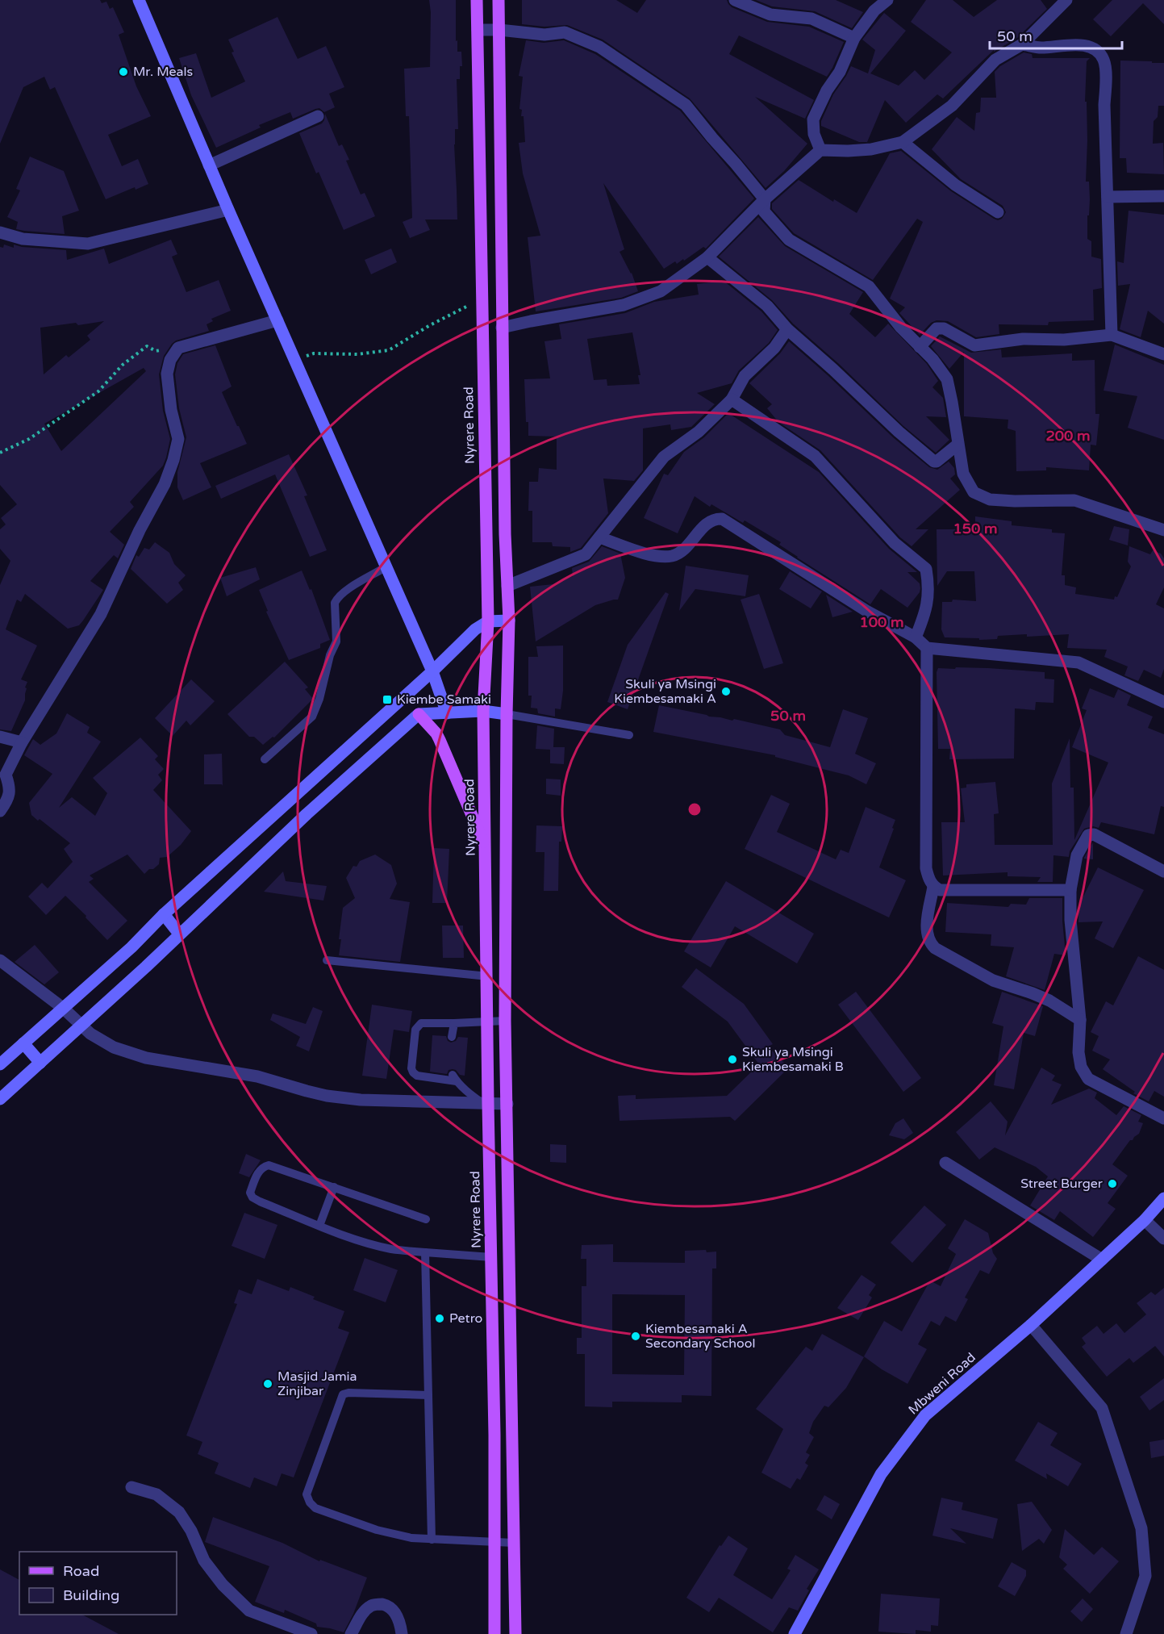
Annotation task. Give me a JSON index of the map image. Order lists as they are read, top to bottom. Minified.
{"streets":{"main road":["Nyrere Road","Mbweni Road"]},"places":{"other":["Mr. Meals","Skuli ya Msingi Kiembesamaki A","Skuli ya Msingi Kiembesamaki B","Street Burger","Petro","Kiembesamaki A Secondary School","Masjid Jamia Zinjibar"],"transit":["Kiembe Samaki"]},"legend":["Road","Building"],"scale_bar":"50 m","rings":["200 m","150 m","100 m","50 m"]}
